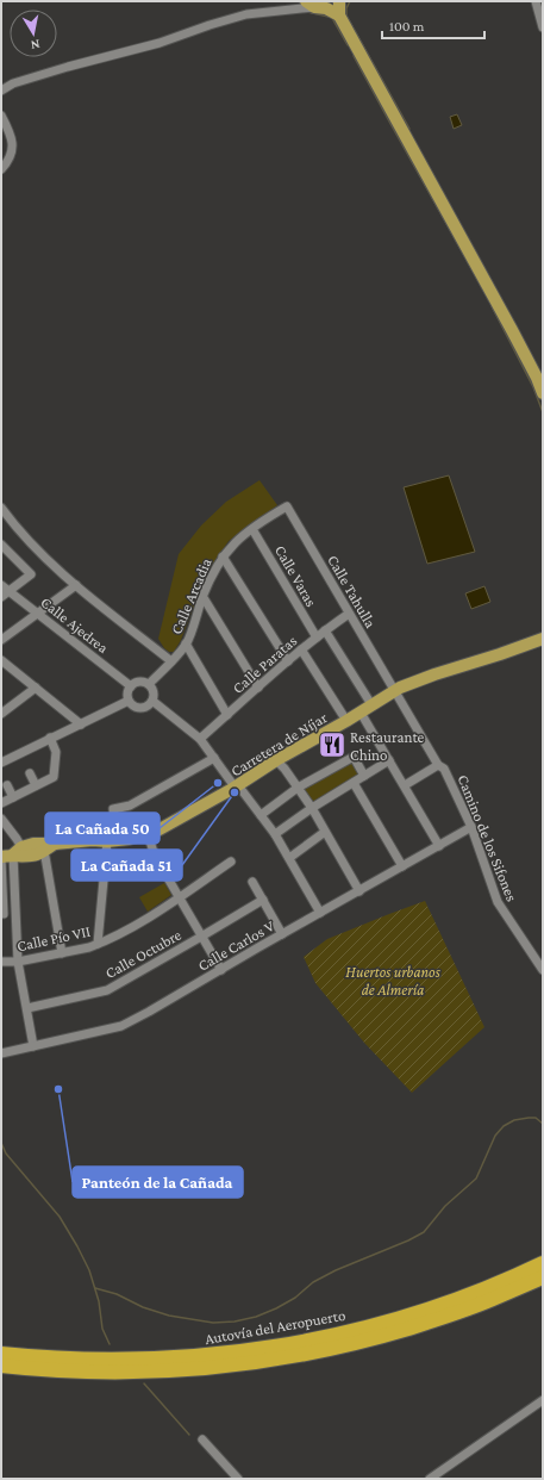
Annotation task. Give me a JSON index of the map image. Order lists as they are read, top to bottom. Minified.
{"streets":{"highway":["Autovía del Aeropuerto"],"main road":["Carretera de Níjar"],"street":["Calle Varas","Calle Tahulla","Calle Arcadia","Calle Ajedrea","Calle Paratas","Camino de los Sifones","Calle Pío VII","Calle Carlos V","Calle Octubre"]},"crossings":[["Calle Varas","Calle Arcadia"],["Calle Varas","Calle Paratas"],["Calle Tahulla","Calle Arcadia"],["Calle Tahulla","Calle Paratas"],["Calle Tahulla","Carretera de Níjar"],["Calle Tahulla","Camino de los Sifones"],["Calle Arcadia","Calle Ajedrea"],["Camino de los Sifones","Calle Carlos V"]],"parks":["Huertos urbanos de Almería"],"places":{"restaurant":["Restaurante Chino"],"other":["La Cañada 50","La Cañada 51","Panteón de la Cañada"]},"scale_bar":"100 m","north":"bottom"}
